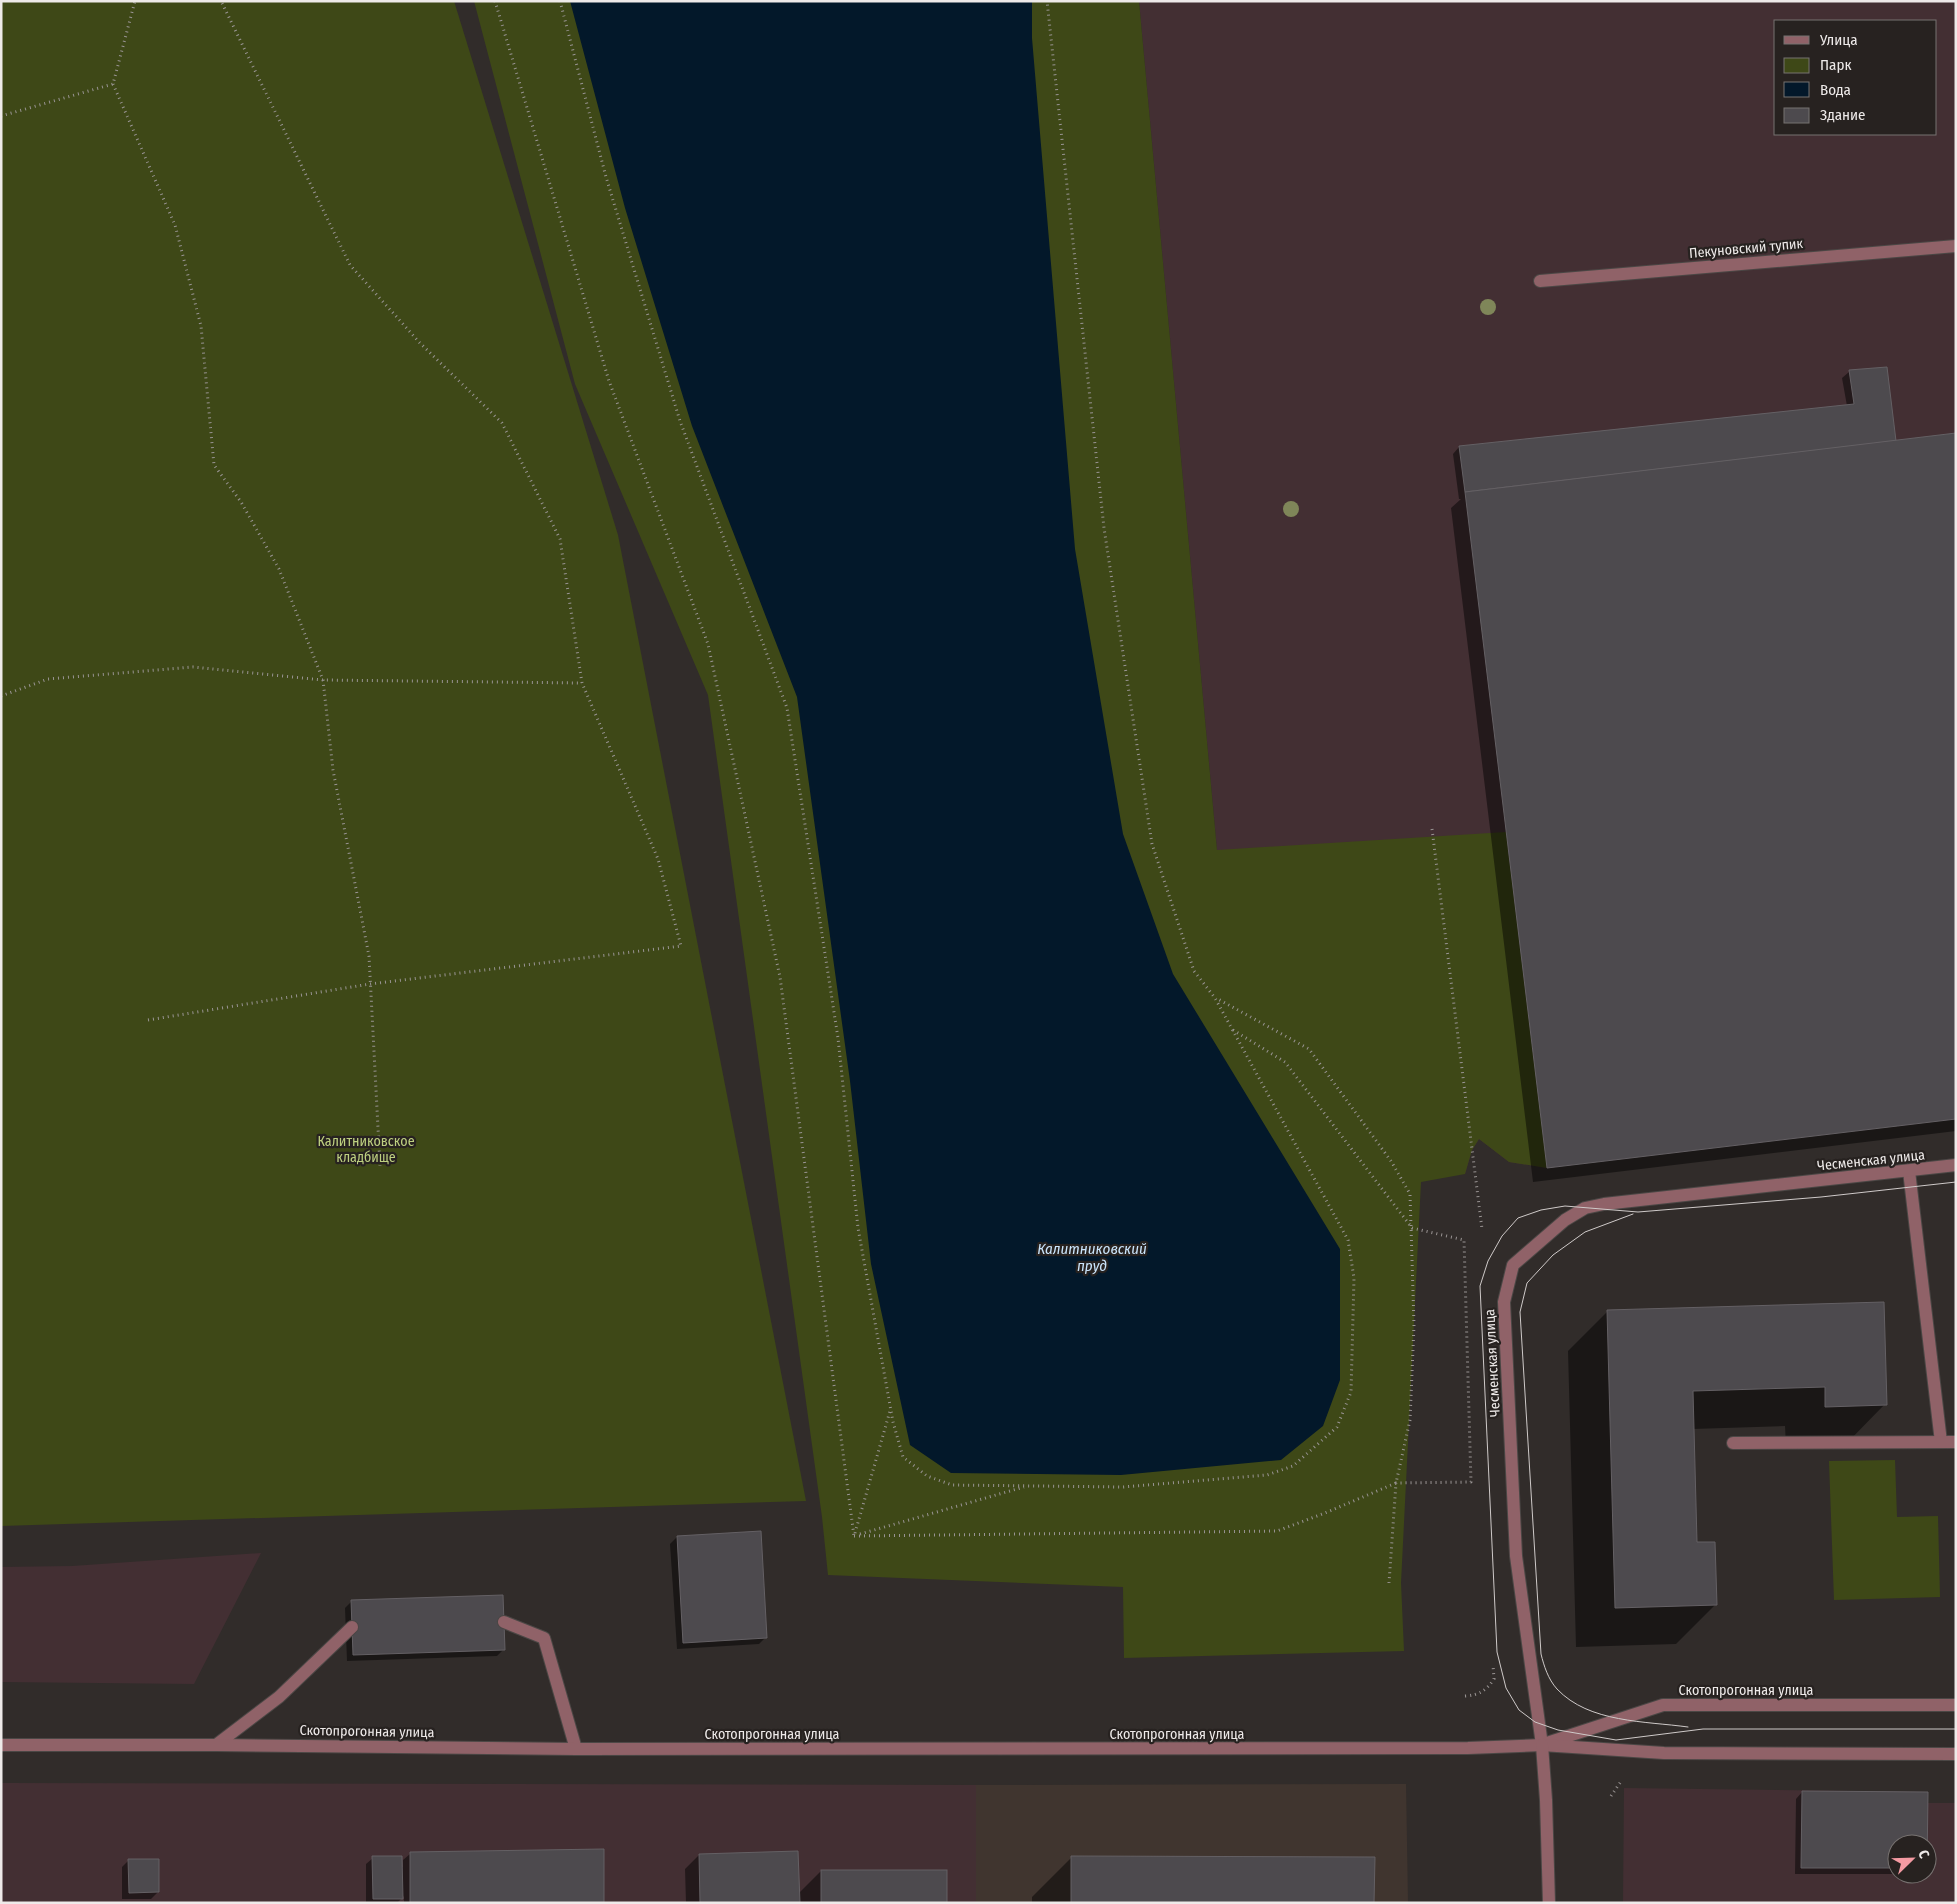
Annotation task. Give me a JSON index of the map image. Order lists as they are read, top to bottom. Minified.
{"streets":{"street":["Пекуновский тупик","Чесменская улица","Скотопрогонная улица"]},"crossings":[["Чесменская улица","Скотопрогонная улица"]],"water":["Калитниковский пруд"],"parks":["Калитниковское кладбище"],"legend":["Улица","Парк","Вода","Здание"],"north":"top right"}
